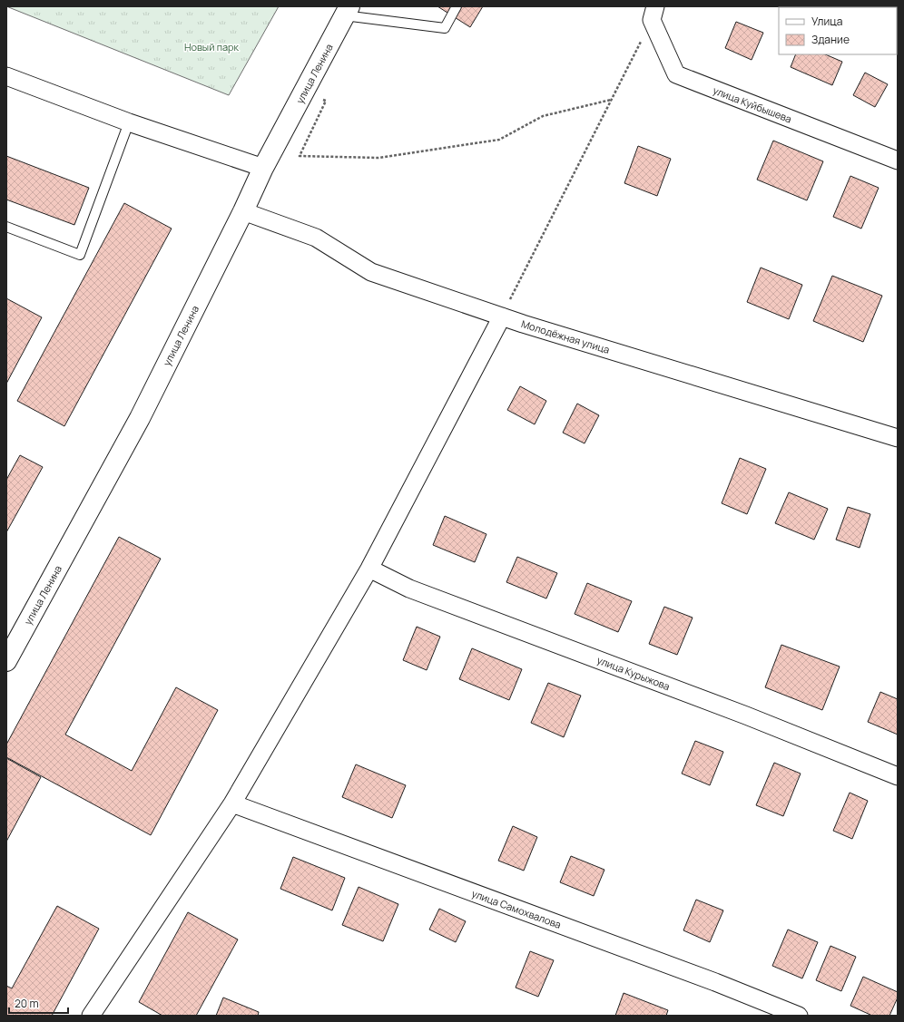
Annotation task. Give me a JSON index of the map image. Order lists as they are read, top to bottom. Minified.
{"streets":{"street":["улица Ленина","улица Куйбышева","Молодёжная улица","улица Курыжова","улица Самохвалова"]},"crossings":[["улица Ленина","Молодёжная улица"]],"parks":["Новый парк"],"legend":["Улица","Здание"],"scale_bar":"20 m"}
